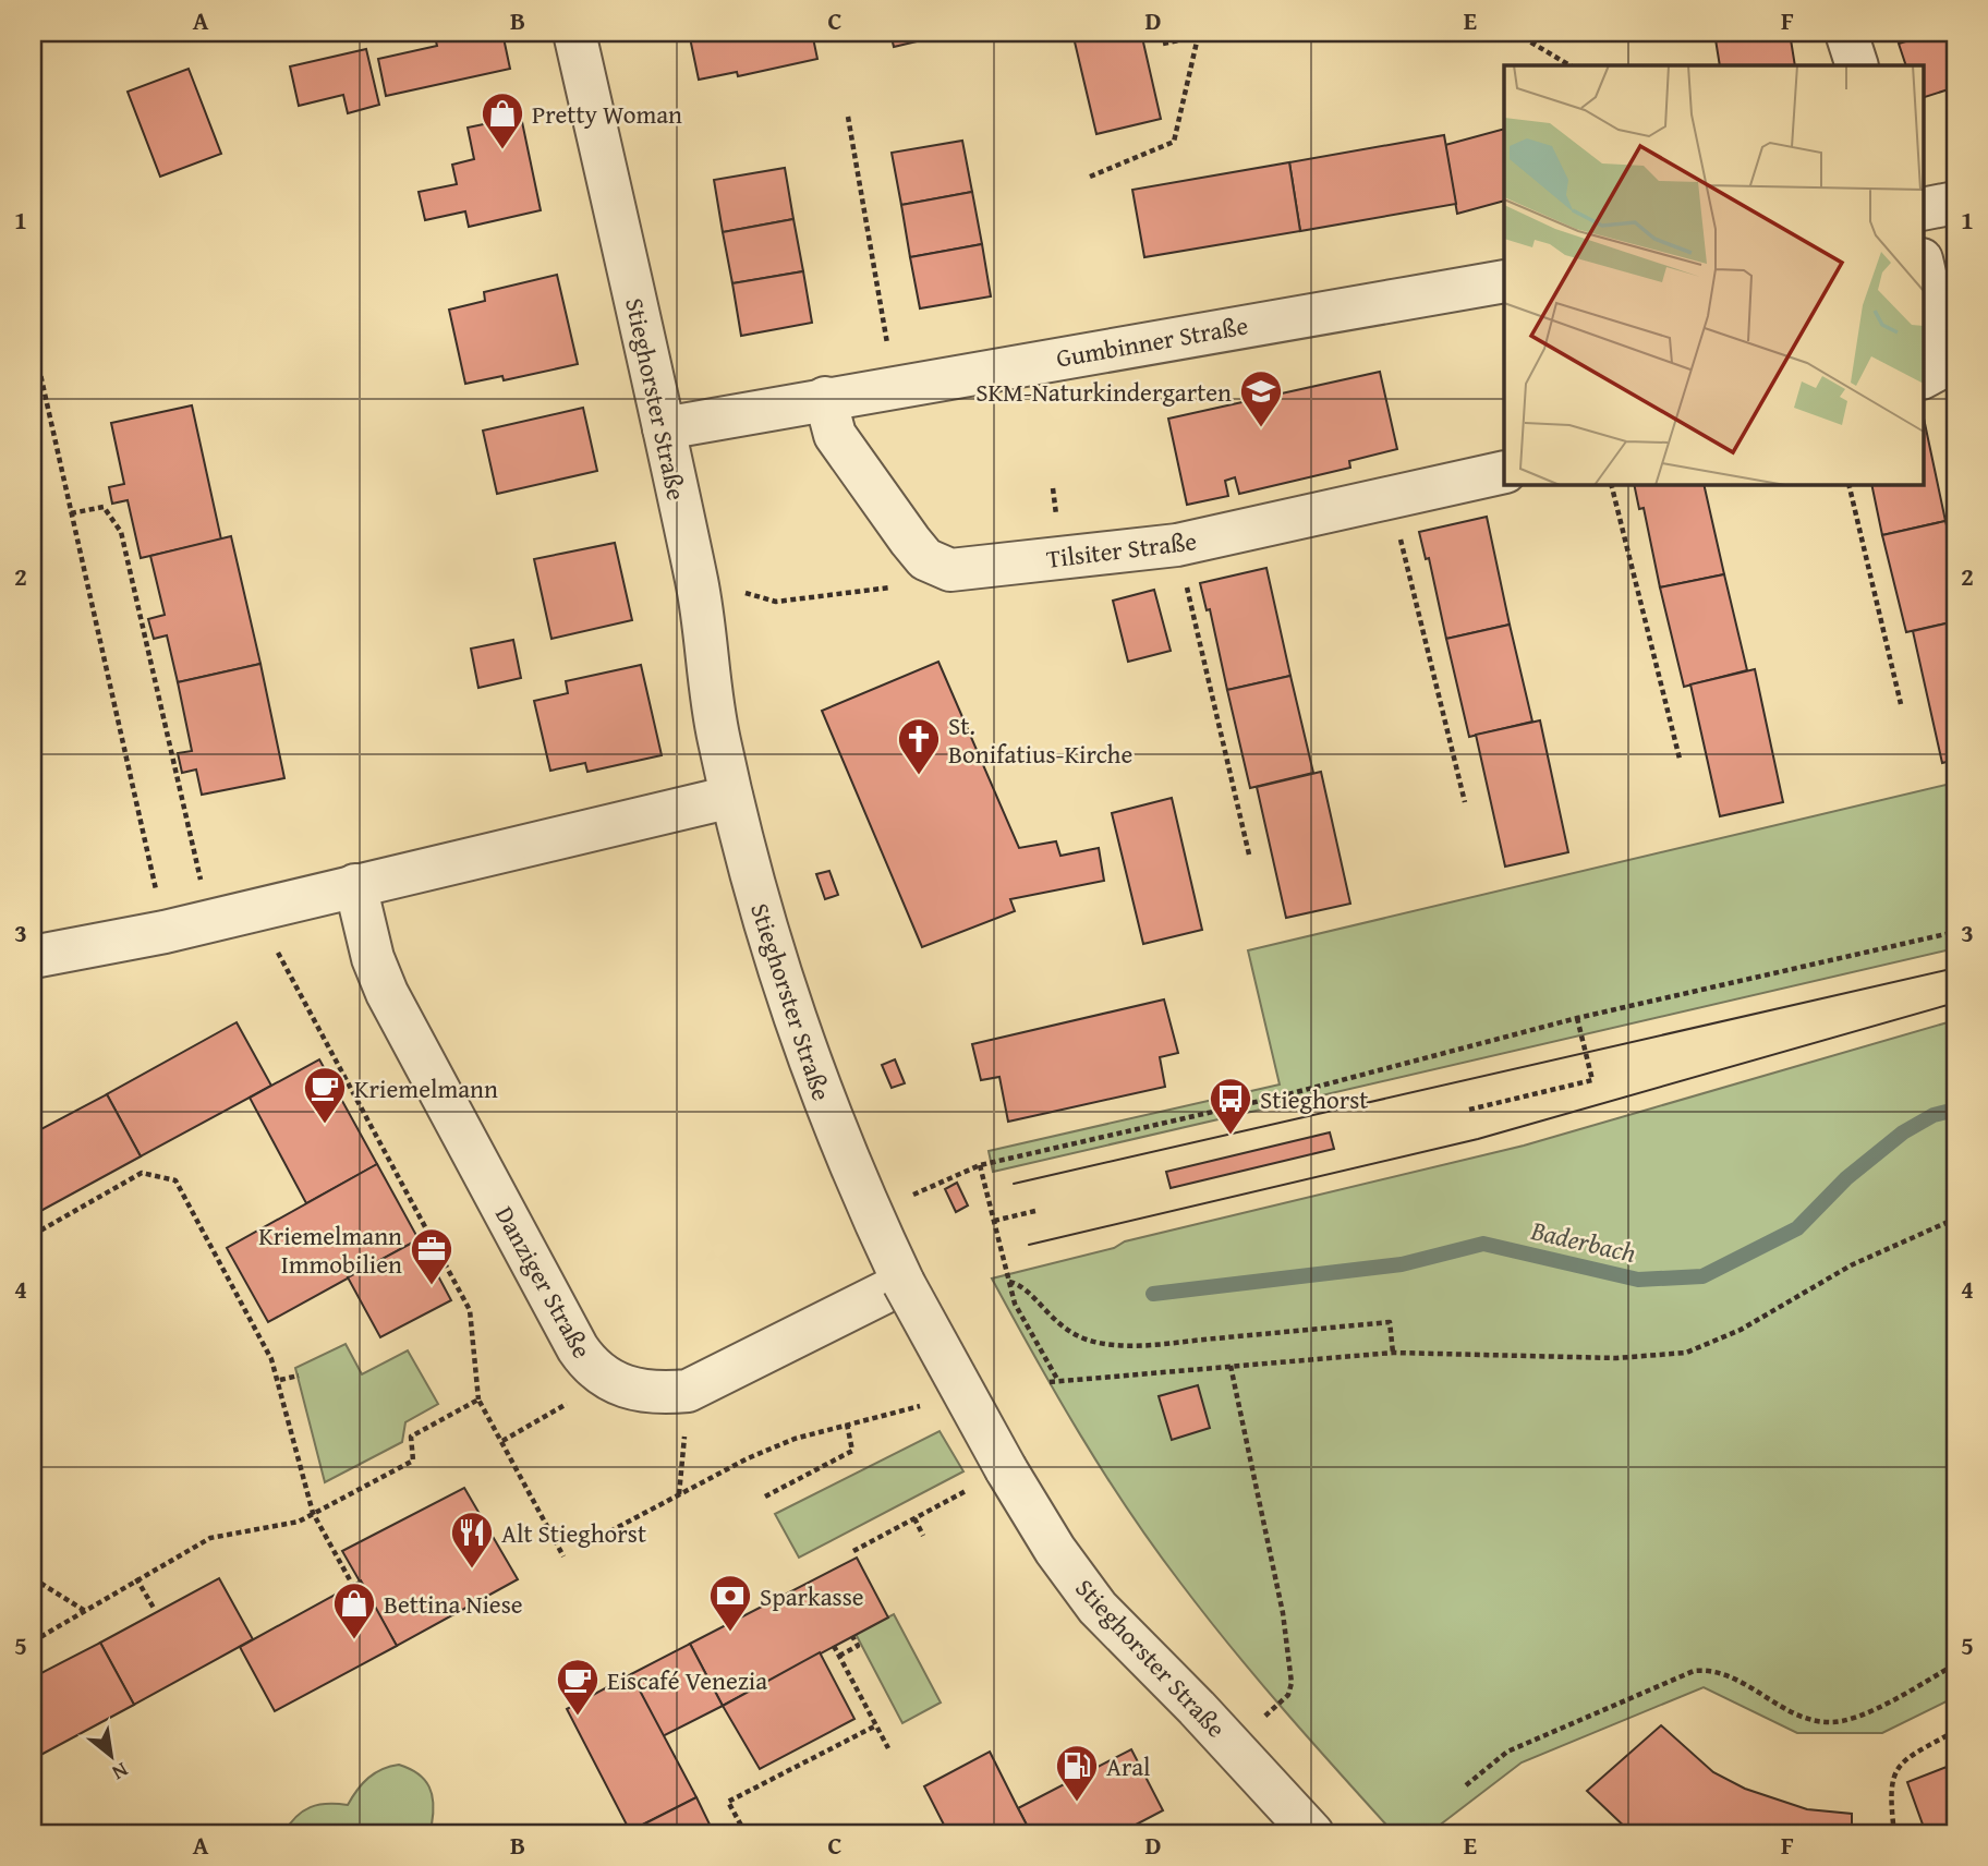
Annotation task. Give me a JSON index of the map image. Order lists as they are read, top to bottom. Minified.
{"streets":{"street":["Gumbinner Straße","Stieghorster Straße","Tilsiter Straße","Danziger Straße"]},"crossings":[["Gumbinner Straße","Stieghorster Straße"],["Stieghorster Straße","Danziger Straße"]],"water":["Baderbach"],"places":{"shop":["Pretty Woman","Bettina Niese"],"school or university":["SKM-Naturkindergarten"],"church":["St. Bonifatius-Kirche"],"cafe":["Kriemelmann","Eiscafé Venezia"],"bus stop":["Stieghorst"],"office":["Kriemelmann Immobilien"],"restaurant":["Alt Stieghorst"],"bank":["Sparkasse"],"fuel station":["Aral"]},"north":"bottom right","grid":{"columns":["A","B","C","D","E","F"],"rows":["1","2","3","4","5"]}}
